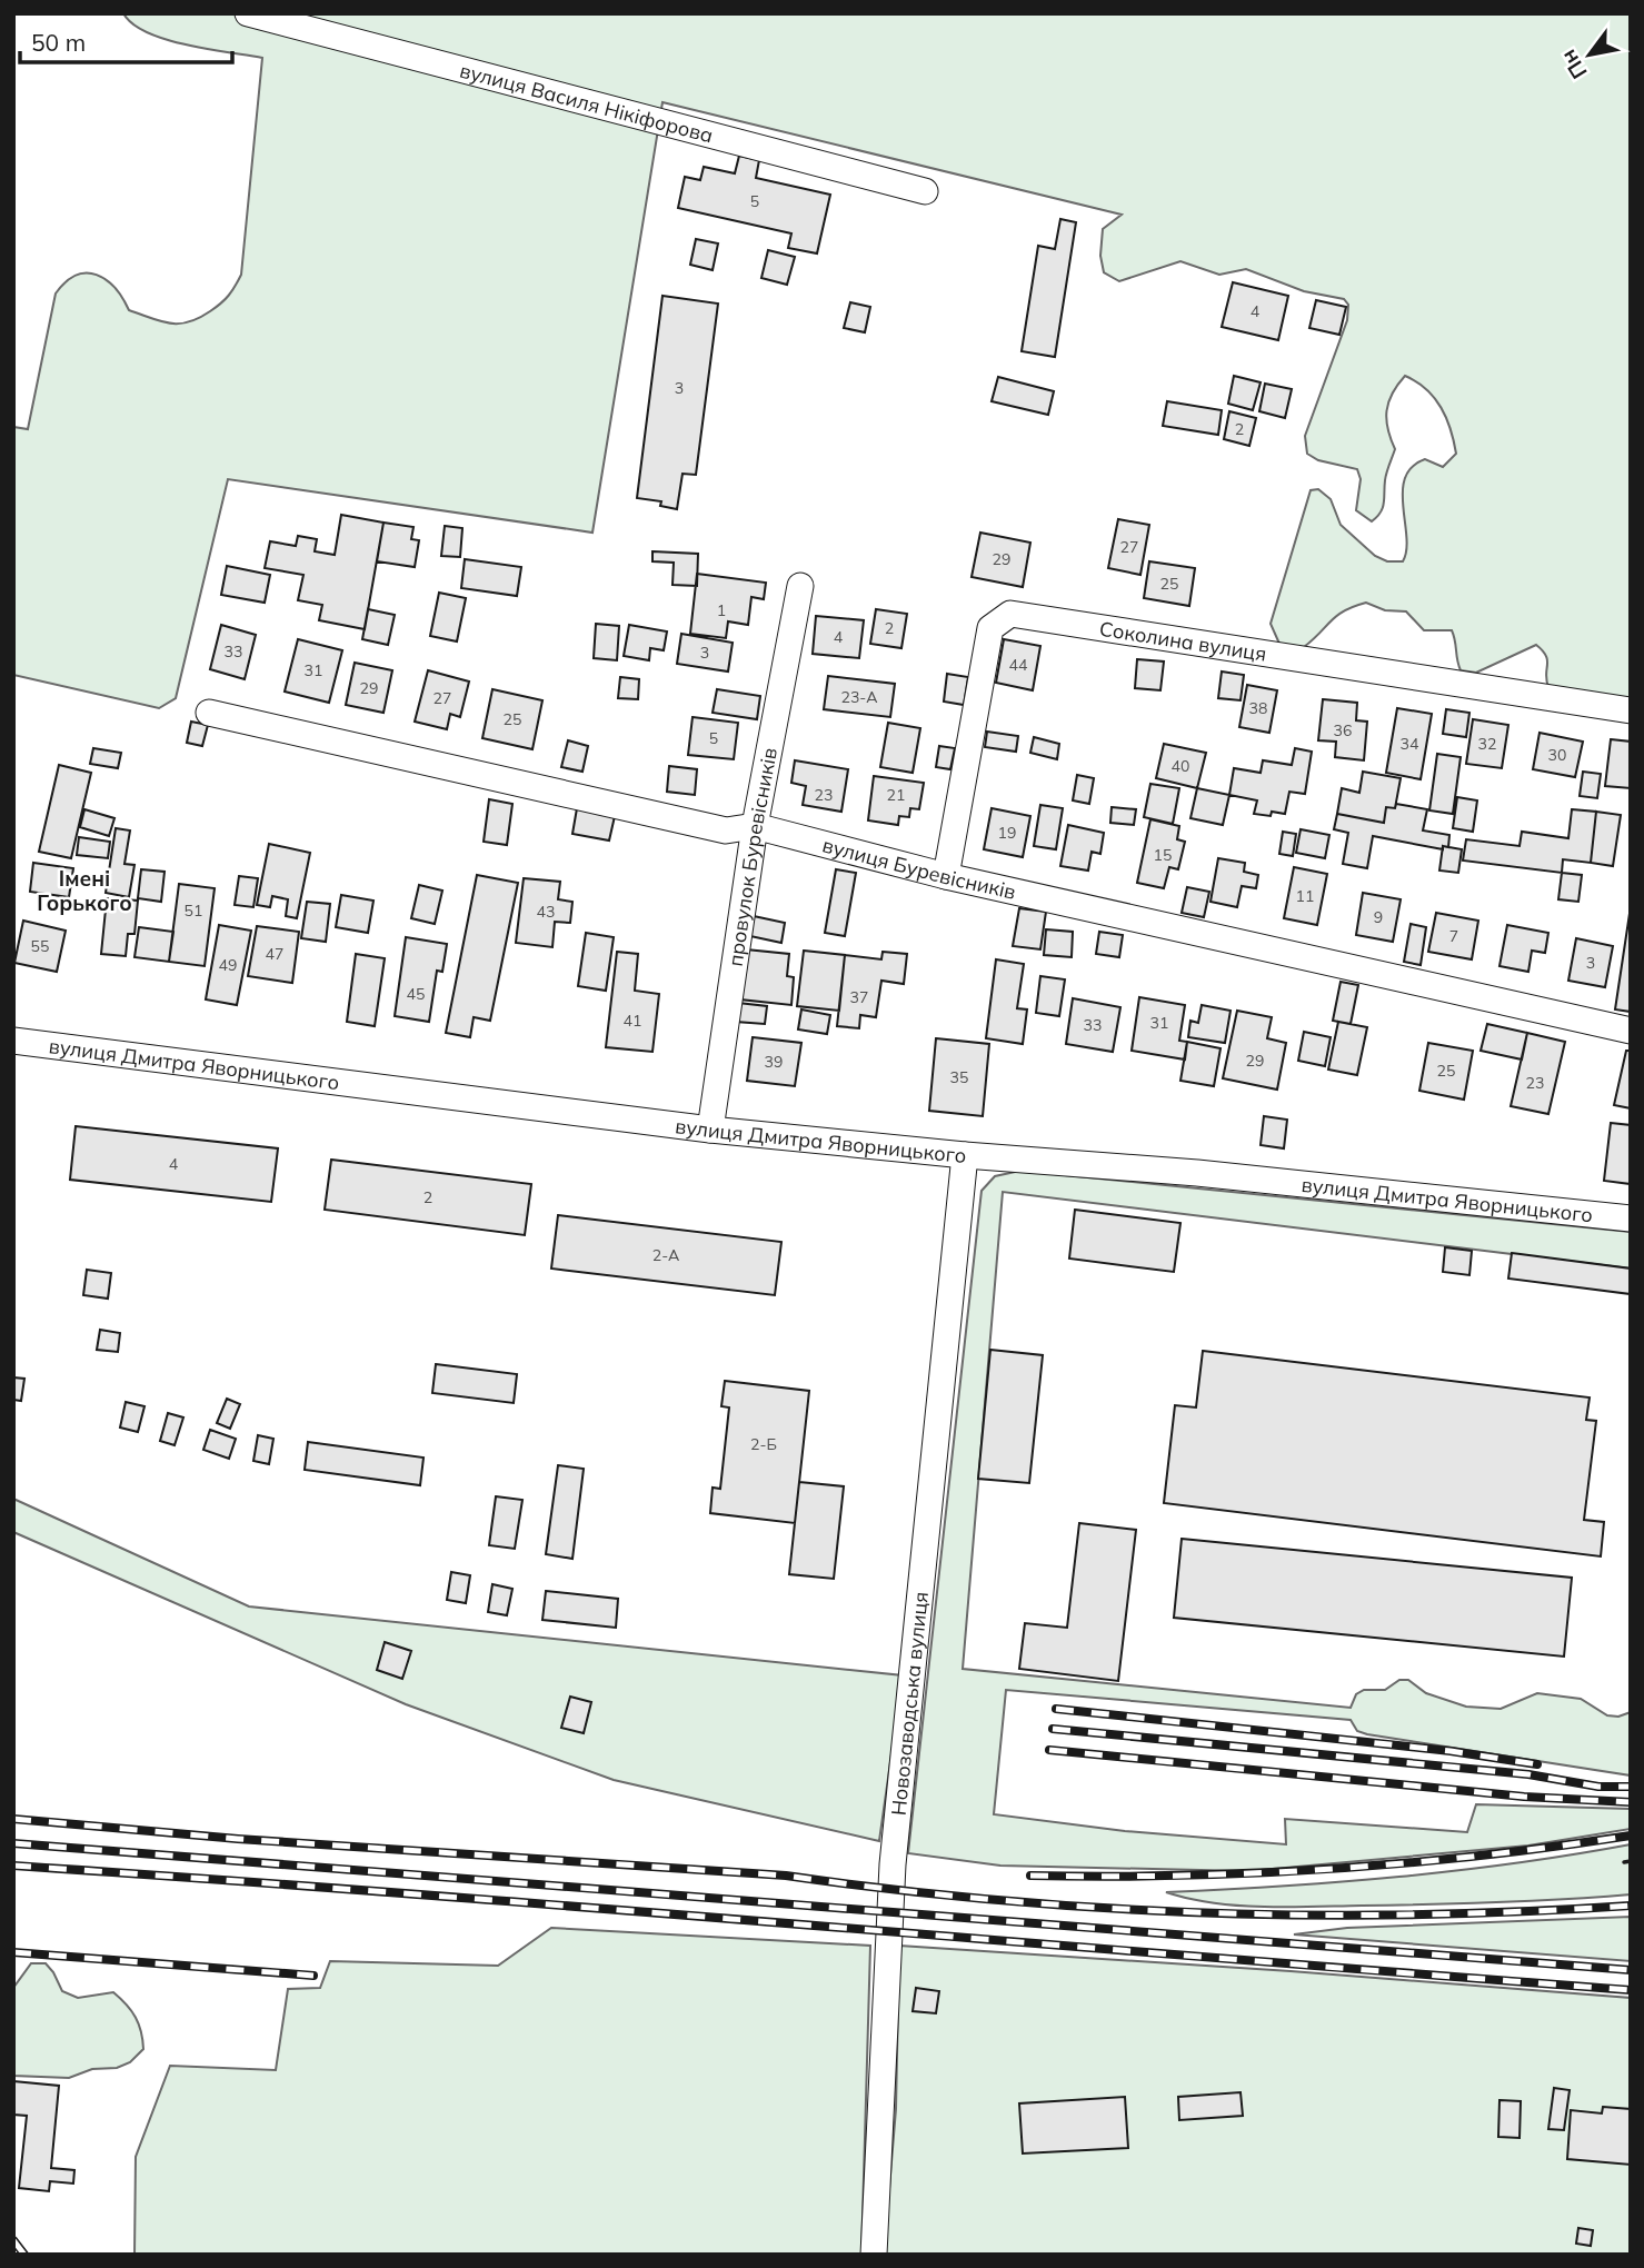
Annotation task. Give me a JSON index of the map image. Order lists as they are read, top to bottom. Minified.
{"streets":{"street":["вулиця Василя Нікіфорова","Соколина вулиця","провулок Буревісників","вулиця Буревісників","вулиця Дмитра Яворницького","Новозаводська вулиця"]},"crossings":[["Соколина вулиця","вулиця Буревісників"],["провулок Буревісників","вулиця Буревісників"],["провулок Буревісників","вулиця Дмитра Яворницького"],["вулиця Дмитра Яворницького","Новозаводська вулиця"]],"districts":["Імені Горького"],"house_numbers":["5","4","3","2","27","29","25","1","2","4","33","3","44","31","29","23-А","27","38","25","36","5","34","32","30","40","23","21","19","15","11","51","43","9","7","55","47","3","49","45","37","41","31","33","29","39","25","35","23","4","2","2-А","2-Б"],"scale_bar":"50 m","north":"bottom left"}
